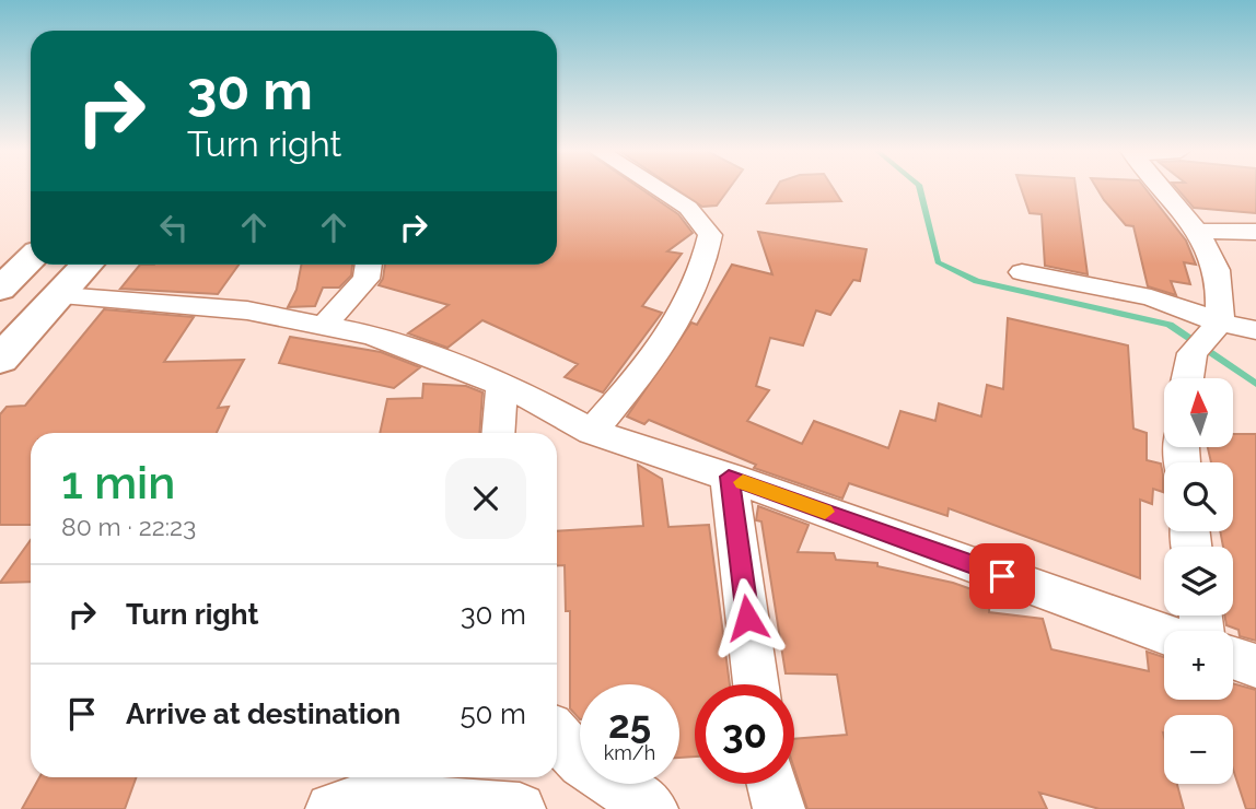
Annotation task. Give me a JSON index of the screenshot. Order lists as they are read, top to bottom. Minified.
{"north":"top","page":{"turn":["30 m","Turn right"],"map_buttons":["+","−"],"heading":["1 min","80 m · 22:23"],"list":[{"name":"Turn right","value":"30 m"},{"name":"Arrive at destination","value":"50 m"}],"speed":"25 km/h","limit":"30"}}
